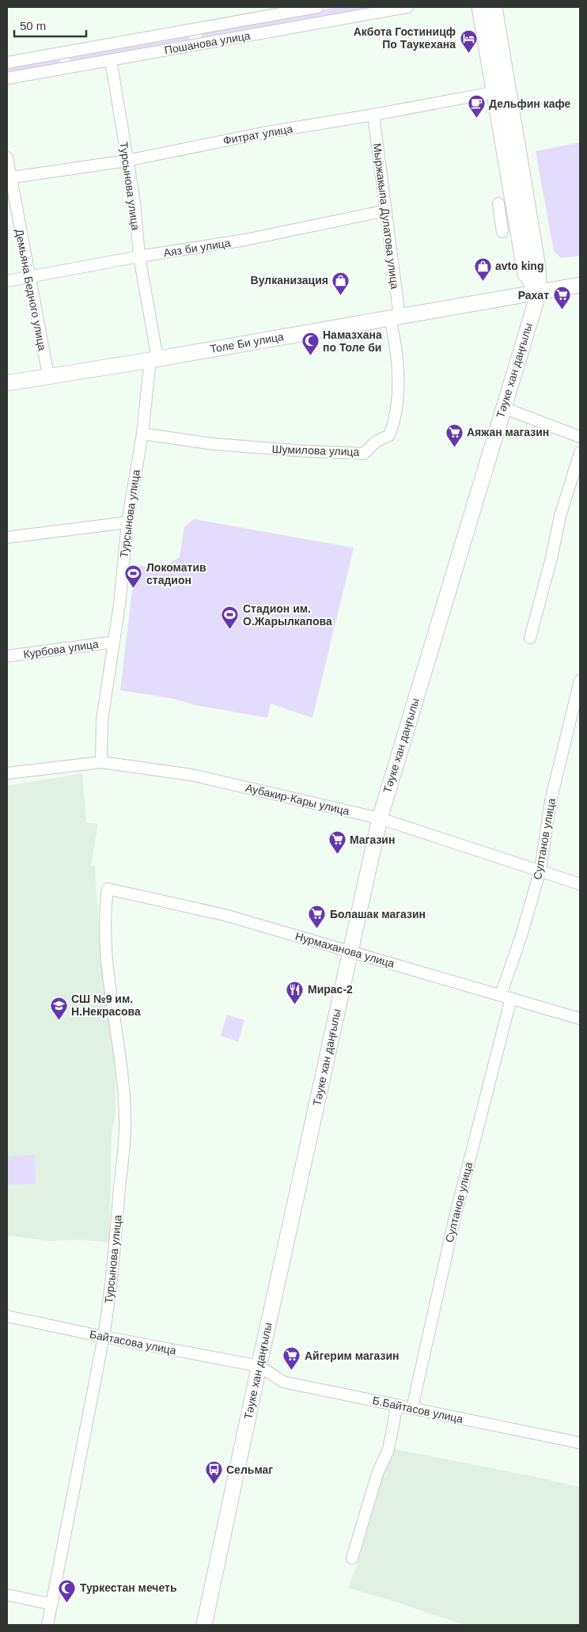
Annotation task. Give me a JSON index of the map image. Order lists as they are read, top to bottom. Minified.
{"streets":{"street":["Пошанова улица","Фитрат улица","Турсынова улица","Мыржакыпа Дулатова улица","Аяз би улица","Демьяна Бедного улица","Толе Би улица","Тәуке хан даңғылы","Шумилова улица","Курбова улица","Аубакир-Кары улица","Султанов улица","Нурмаханова улица","Байтасова улица","Б.Байтасов улица"]},"crossings":[["Пошанова улица","Турсынова улица"],["Фитрат улица","Турсынова улица"],["Фитрат улица","Мыржакыпа Дулатова улица"],["Фитрат улица","Демьяна Бедного улица"],["Фитрат улица","Тәуке хан даңғылы"],["Турсынова улица","Аяз би улица"],["Турсынова улица","Толе Би улица"],["Турсынова улица","Шумилова улица"],["Турсынова улица","Курбова улица"],["Турсынова улица","Аубакир-Кары улица"],["Турсынова улица","Нурмаханова улица"],["Турсынова улица","Байтасова улица"],["Мыржакыпа Дулатова улица","Аяз би улица"],["Мыржакыпа Дулатова улица","Толе Би улица"],["Мыржакыпа Дулатова улица","Шумилова улица"],["Аяз би улица","Демьяна Бедного улица"],["Демьяна Бедного улица","Толе Би улица"],["Толе Би улица","Тәуке хан даңғылы"],["Толе Би улица","Шумилова улица"],["Тәуке хан даңғылы","Аубакир-Кары улица"],["Тәуке хан даңғылы","Нурмаханова улица"],["Тәуке хан даңғылы","Байтасова улица"],["Тәуке хан даңғылы","Б.Байтасов улица"],["Аубакир-Кары улица","Султанов улица"],["Султанов улица","Нурмаханова улица"],["Султанов улица","Б.Байтасов улица"],["Байтасова улица","Б.Байтасов улица"]],"places":{"hotel":["Акбота Гостиницф По Таукехана"],"cafe":["Дельфин кафе"],"shop":["avto king","Вулканизация"],"supermarket":["Рахат","Аяжан магазин","Магазин","Болашак магазин","Айгерим магазин"],"mosque":["Намазхана по Толе би","Туркестан мечеть"],"sports":["Локоматив стадион","Стадион им. О.Жарылкапова"],"restaurant":["Мирас-2"],"school or university":["СШ №9 им. Н.Некрасова"],"bus stop":["Сельмаг"]},"scale_bar":"50 m"}
